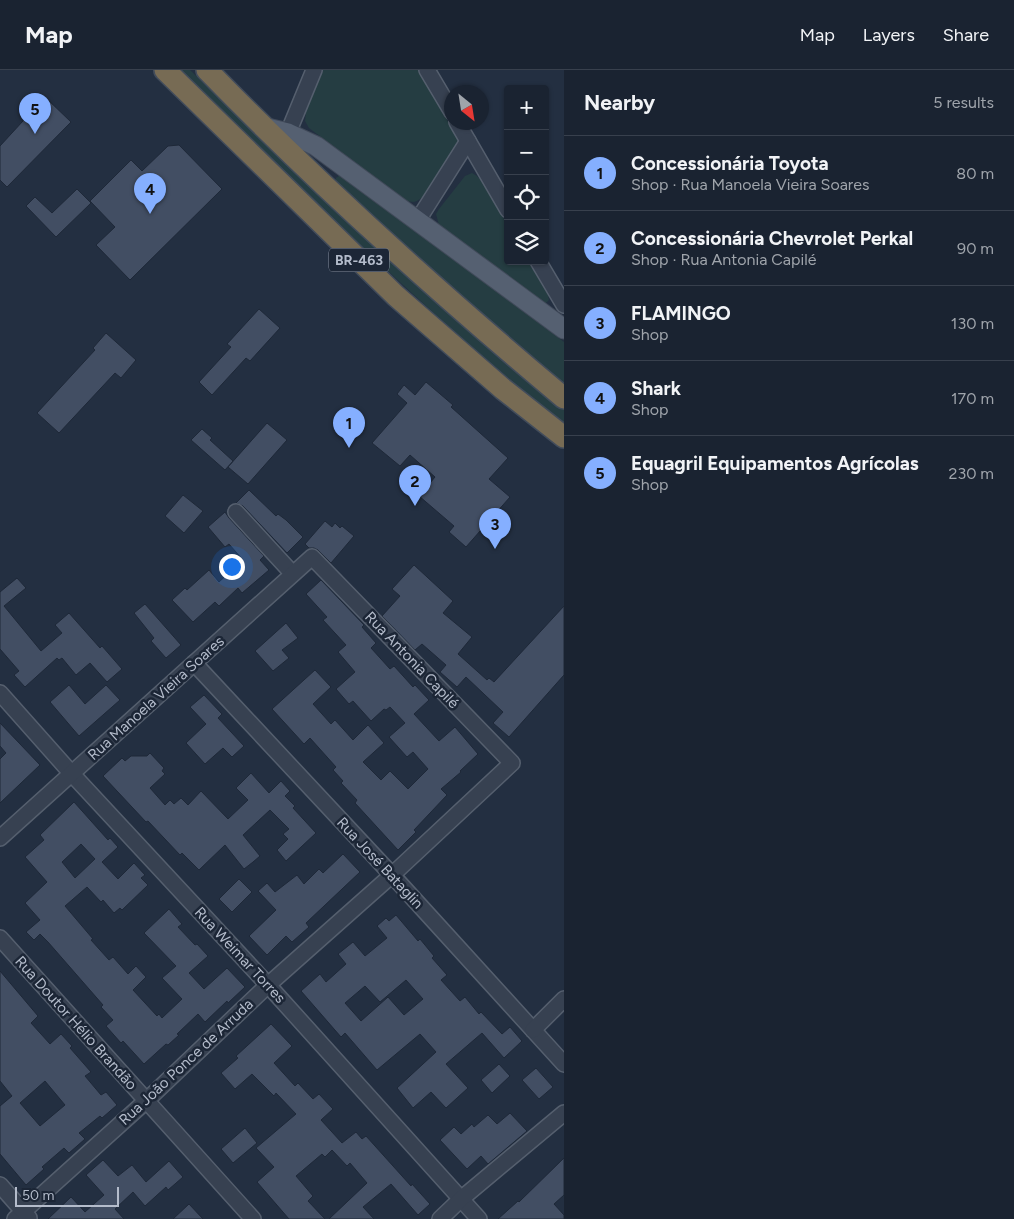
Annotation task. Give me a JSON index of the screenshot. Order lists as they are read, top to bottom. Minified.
{"streets":{"highway":["BR-463"],"street":["Rua Antonia Capilé","Rua Manoela Vieira Soares","Rua José Bataglin","Rua Weimar Torres","Rua Doutor Hélio Brandão","Rua João Ponce de Arruda"]},"crossings":[["Rua Antonia Capilé","Rua Manoela Vieira Soares"],["Rua Antonia Capilé","Rua João Ponce de Arruda"],["Rua Manoela Vieira Soares","Rua José Bataglin"],["Rua Manoela Vieira Soares","Rua Weimar Torres"],["Rua José Bataglin","Rua João Ponce de Arruda"],["Rua Weimar Torres","Rua João Ponce de Arruda"],["Rua Doutor Hélio Brandão","Rua João Ponce de Arruda"]],"scale_bar":"50 m","north":"bottom right","page":{"header":"Map","nav":["Map","Layers","Share"],"heading":["Nearby","5 results"],"map_buttons":["+","−"],"pins":["5","4","1","2","3"],"list":[{"mark":"1","name":"Concessionária Toyota","note":"Shop · Rua Manoela Vieira Soares","value":"80 m"},{"mark":"2","name":"Concessionária Chevrolet Perkal","note":"Shop · Rua Antonia Capilé","value":"90 m"},{"mark":"3","name":"FLAMINGO","note":"Shop","value":"130 m"},{"mark":"4","name":"Shark","note":"Shop","value":"170 m"},{"mark":"5","name":"Equagril Equipamentos Agrícolas","note":"Shop","value":"230 m"}],"scale":"50 m"}}
